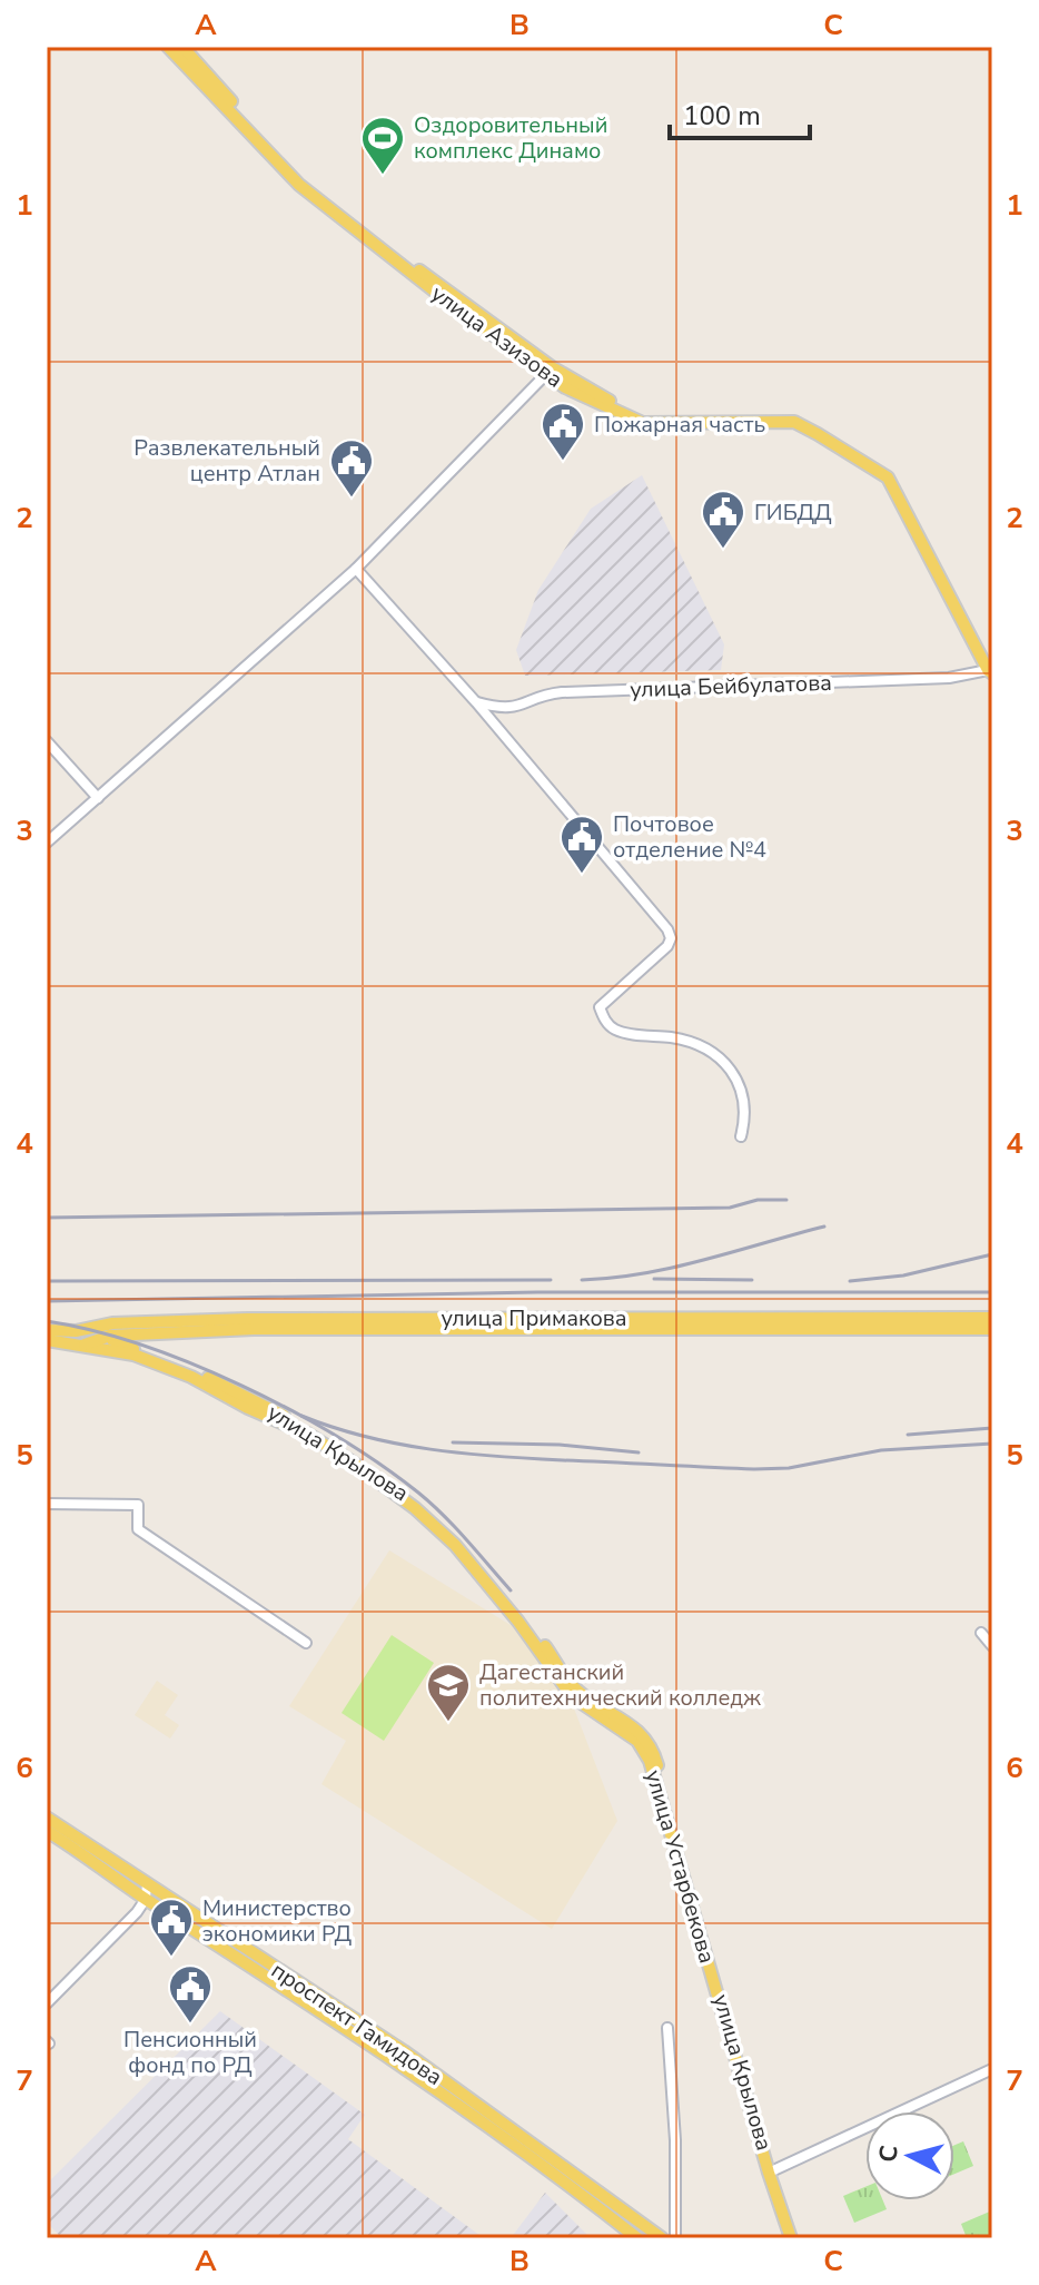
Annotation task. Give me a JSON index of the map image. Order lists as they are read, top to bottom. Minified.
{"streets":{"main road":["улица Азизова","улица Примакова","улица Крылова","улица Устарбекова","проспект Гамидова"],"street":["улица Бейбулатова"]},"crossings":[["улица Азизова","улица Бейбулатова"],["улица Примакова","улица Крылова"],["улица Крылова","улица Устарбекова"]],"places":{"sports":["Оздоровительный комплекс Динамо"],"public building":["Пожарная часть","Развлекательный центр Атлан","ГИБДД","Почтовое отделение №4","Министерство экономики РД","Пенсионный фонд по РД"],"school or university":["Дагестанский политехнический колледж"]},"scale_bar":"100 m","north":"left","grid":{"columns":["A","B","C"],"rows":["1","2","3","4","5","6","7"]}}
